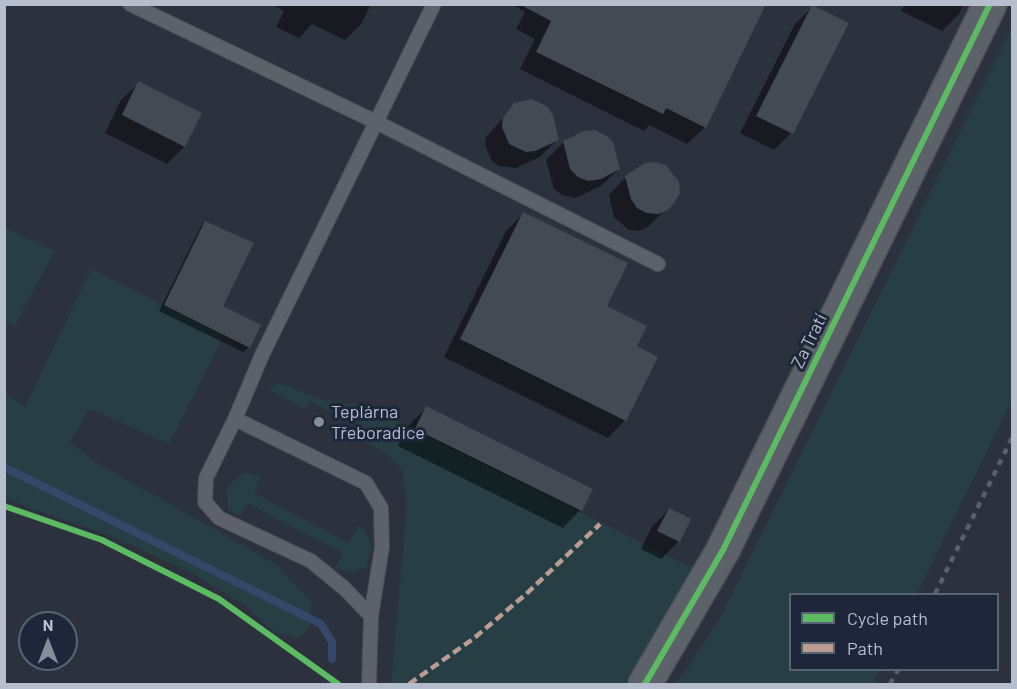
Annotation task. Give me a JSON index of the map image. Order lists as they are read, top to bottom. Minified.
{"streets":{"street":["Za Tratí"]},"places":["Teplárna Třeboradice"],"legend":["Cycle path","Path"],"north":"top"}
